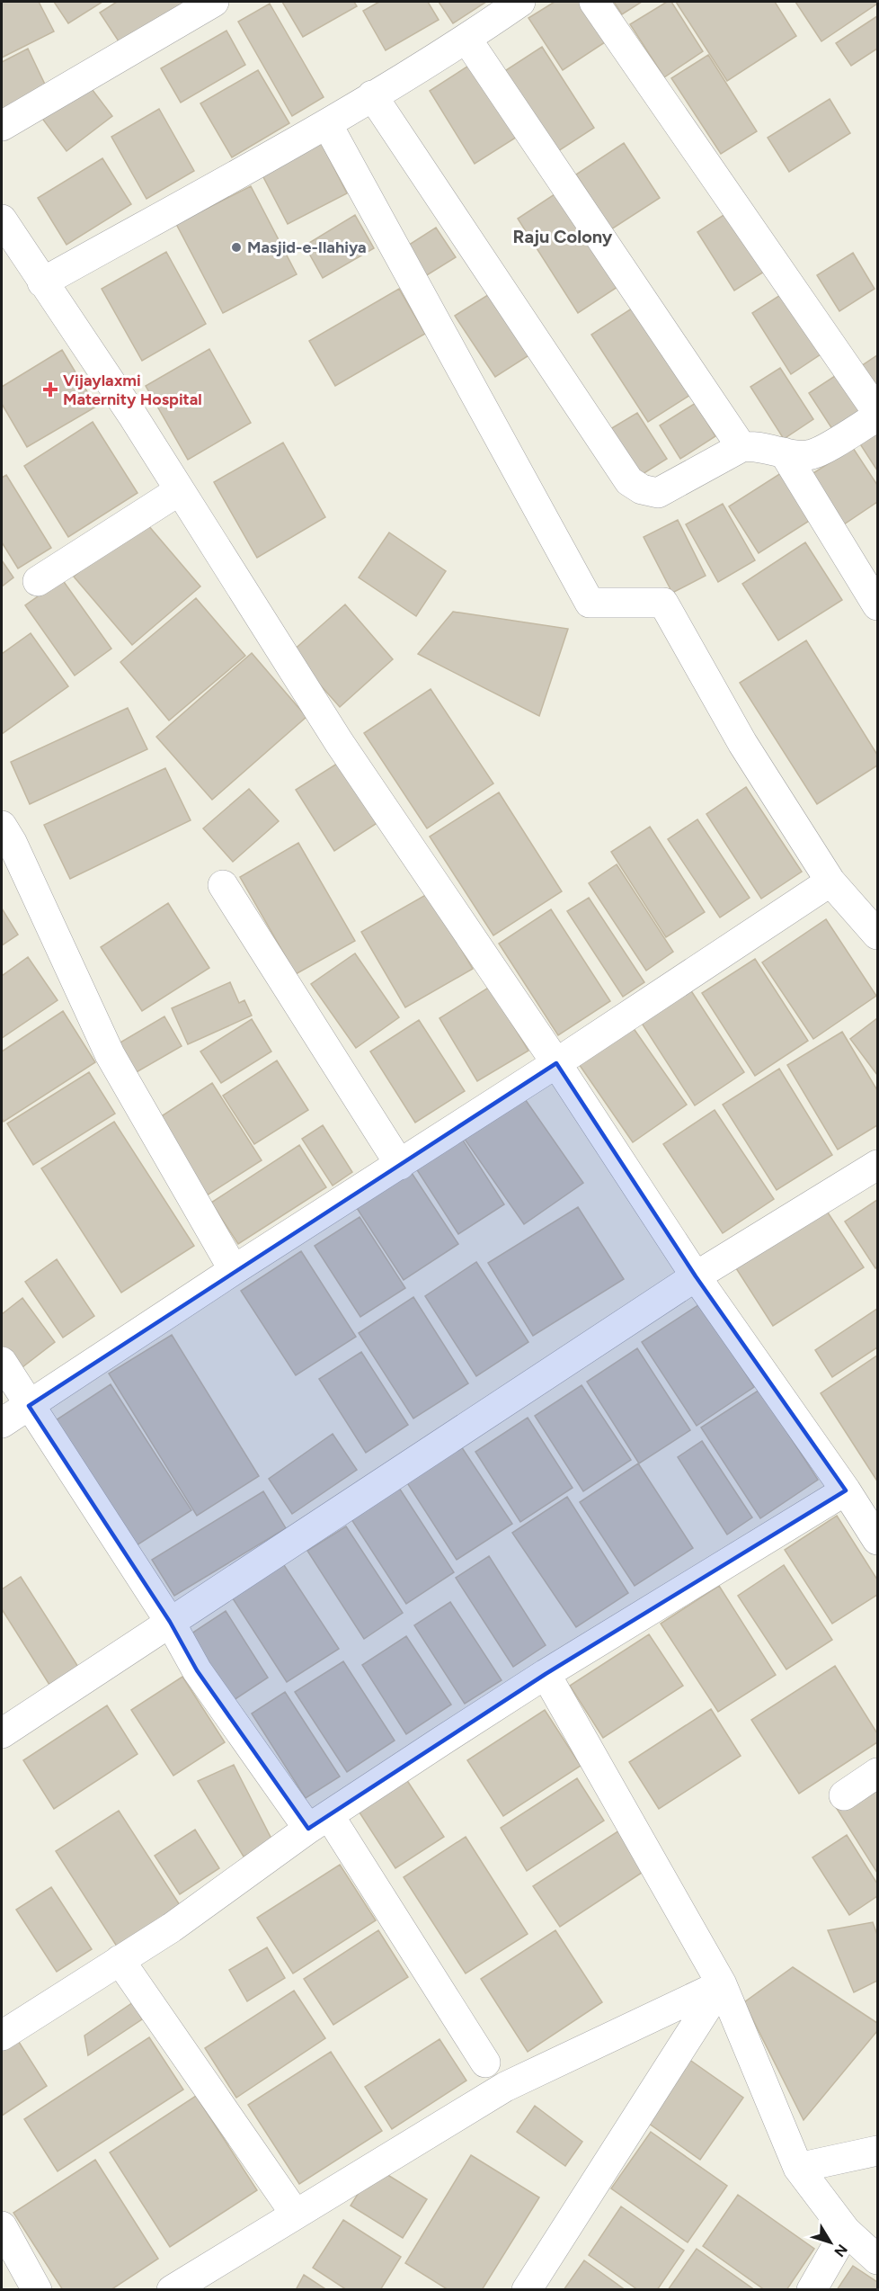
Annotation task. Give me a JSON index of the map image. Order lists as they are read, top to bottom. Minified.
{"districts":["Raju Colony"],"places":{"other":["Masjid-e-Ilahiya"],"health":["Vijaylaxmi Maternity Hospital"]},"north":"bottom right"}
